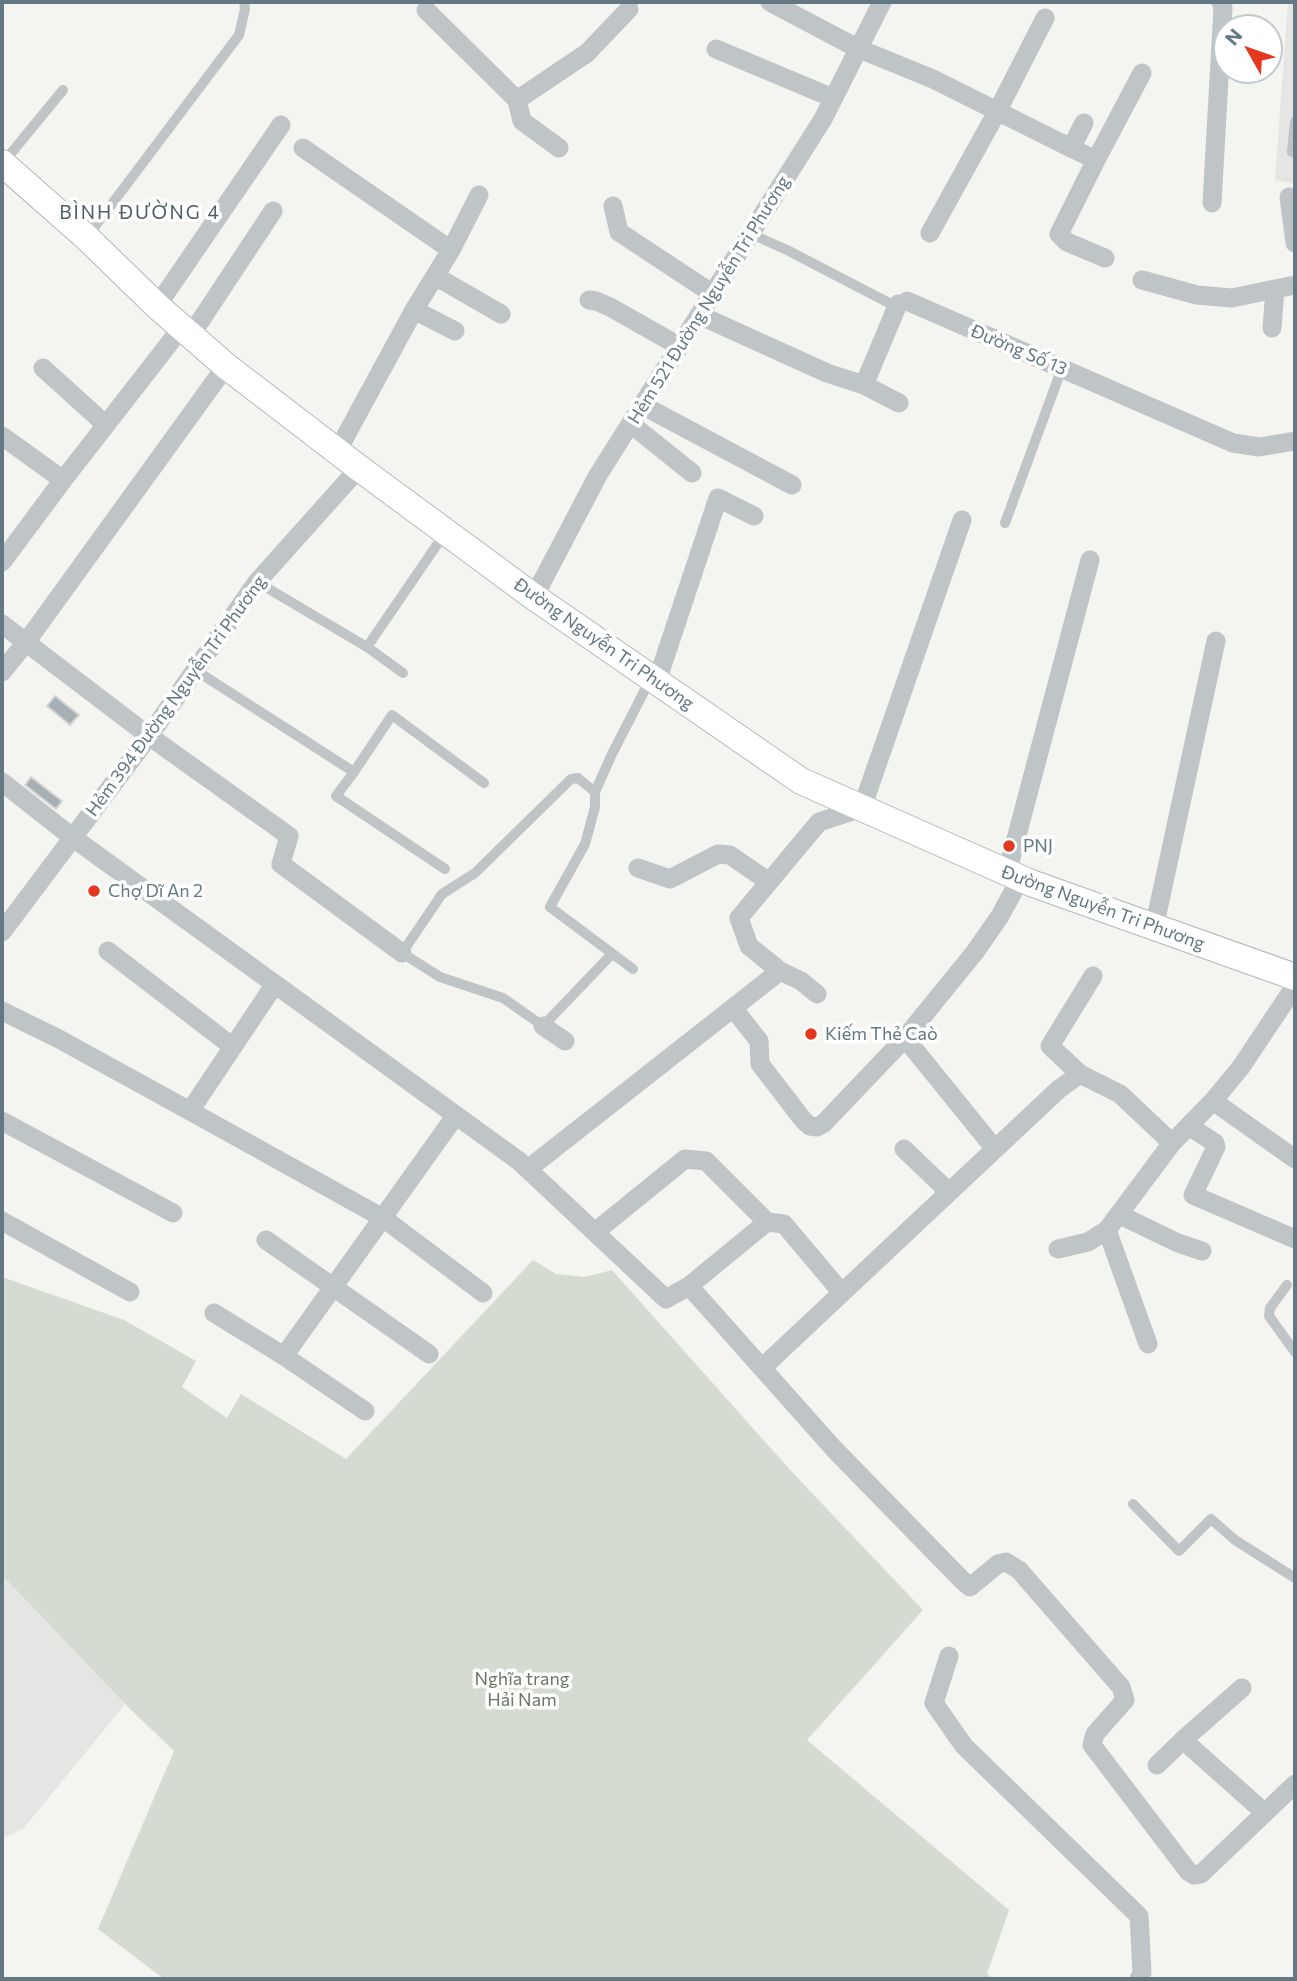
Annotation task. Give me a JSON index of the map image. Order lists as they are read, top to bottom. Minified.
{"streets":{"main road":["Đường Nguyễn Tri Phương"],"street":["Hẻm 521 Đường Nguyễn Tri Phương","Đường Số 13","Hẻm 394 Đường Nguyễn Tri Phương"]},"crossings":[["Hẻm 521 Đường Nguyễn Tri Phương","Đường Số 13"],["Hẻm 521 Đường Nguyễn Tri Phương","Đường Nguyễn Tri Phương"],["Đường Nguyễn Tri Phương","Hẻm 394 Đường Nguyễn Tri Phương"]],"districts":["BÌNH ĐƯỜNG 4"],"parks":["Nghĩa trang Hải Nam"],"places":["PNJ","Chợ Dĩ An 2","Kiếm Thẻ Caò"],"north":"top left"}
